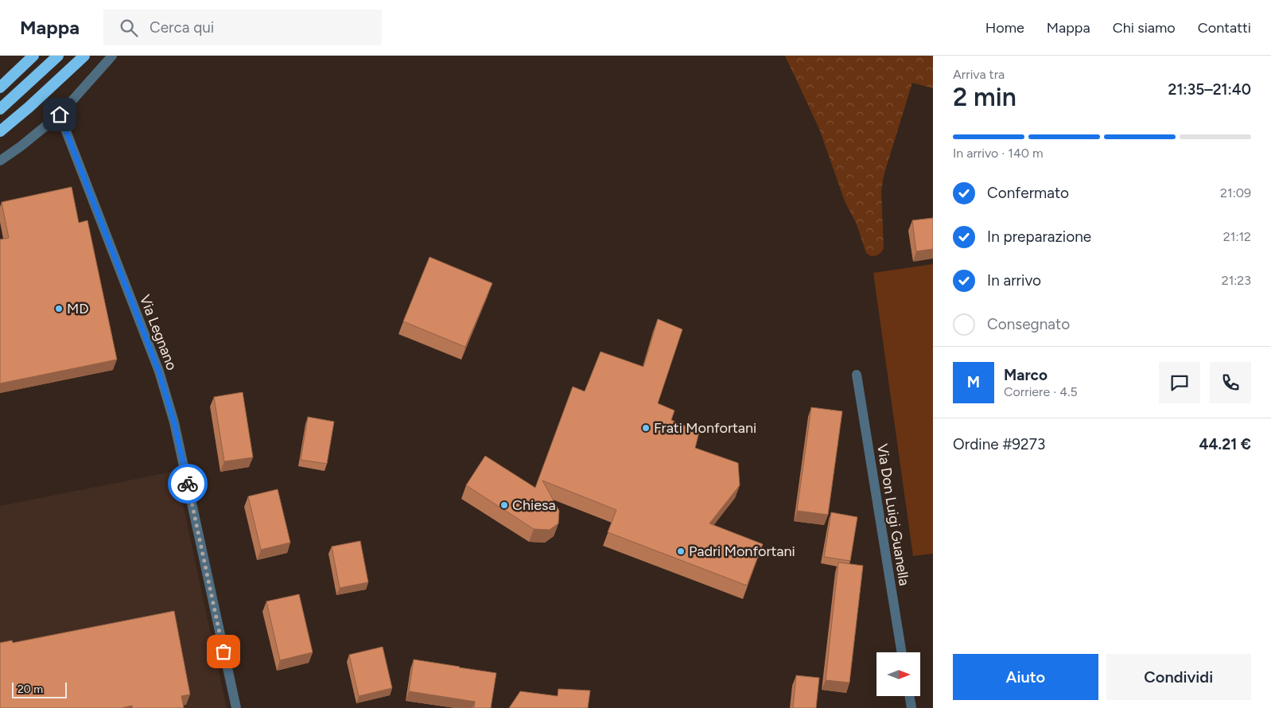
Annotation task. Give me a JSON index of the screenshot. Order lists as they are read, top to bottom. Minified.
{"streets":{"street":["Via Legnano","Via Don Luigi Guanella"]},"places":["MD","Frati Monfortani","Chiesa","Padri Monfortani"],"scale_bar":"20 m","north":"right","page":{"header":"Mappa","search":"Cerca qui","nav":["Home","Mappa","Chi siamo","Contatti"],"heading":["2 min","Arriva tra","21:35–21:40"],"panel":["Marco","Corriere · 4.5","Ordine #9273","44.21 €"],"bar":"In arrivo · 140 m","list":[["Confermato","21:09"],["In preparazione","21:12"],["In arrivo","21:23"],"Consegnato"],"round":"M","buttons":["Aiuto","Condividi"],"scale":"20 m"}}
